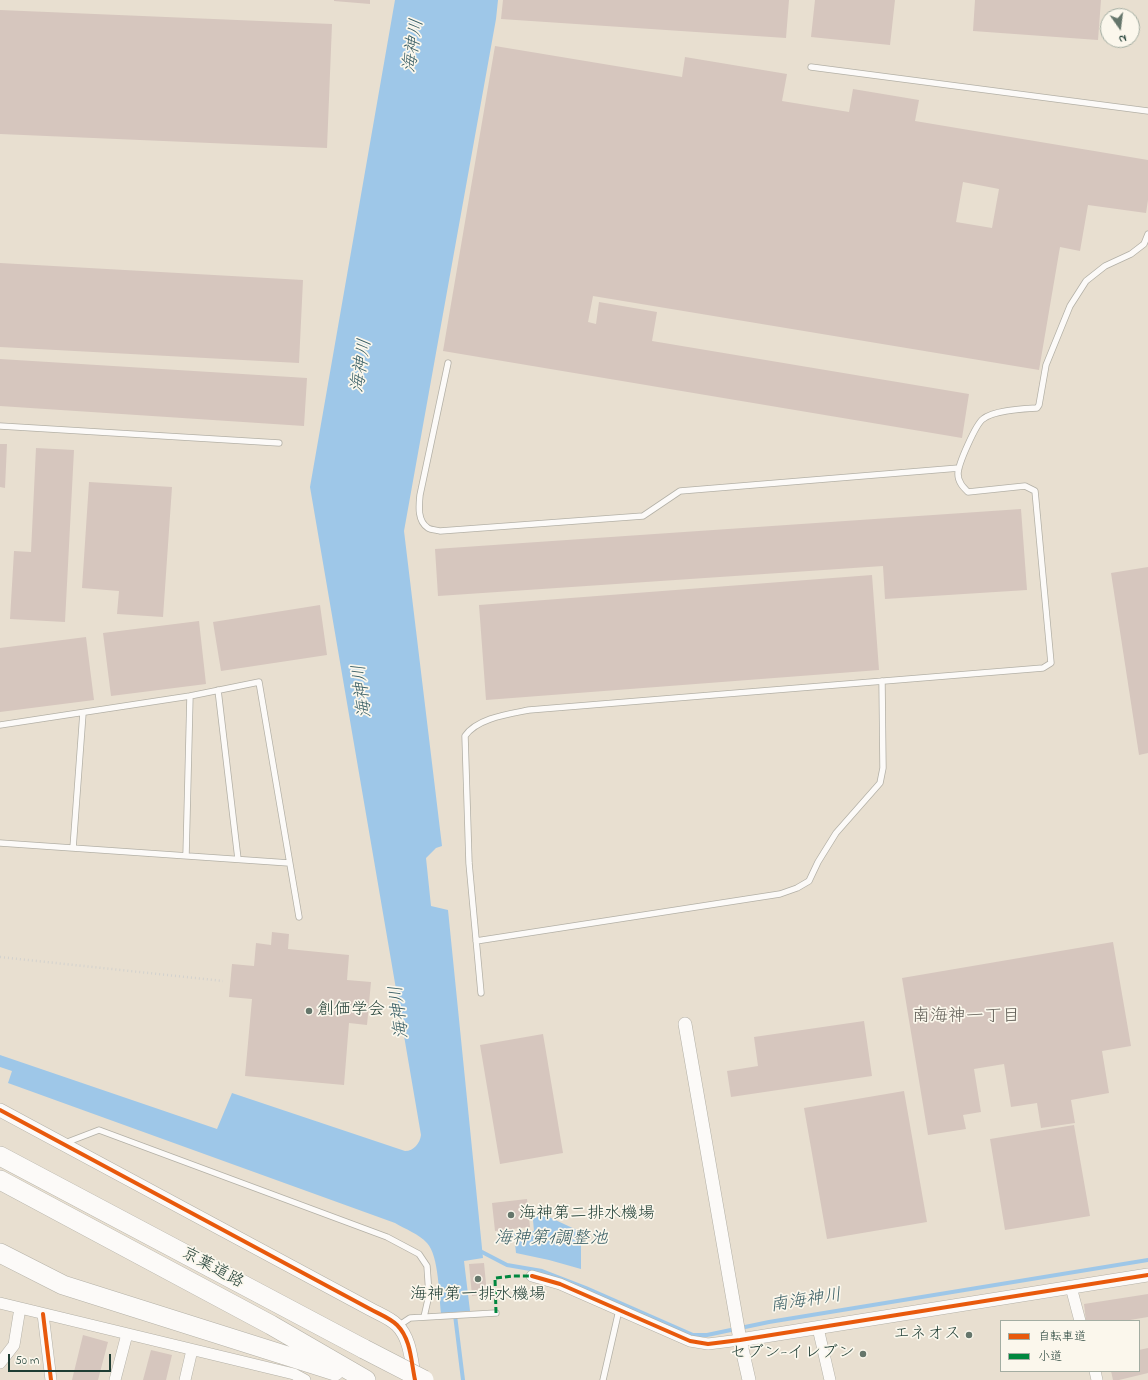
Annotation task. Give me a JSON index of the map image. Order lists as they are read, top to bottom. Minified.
{"streets":{"highway":["京葉道路"]},"districts":["南海神一丁目"],"water":["海神川","海神第1調整池","南海神川"],"places":["創価学会","海神第二排水機場","海神第一排水機場","エネオス","セブン-イレブン"],"legend":["自転車道","小道"],"scale_bar":"50 m","north":"bottom"}
